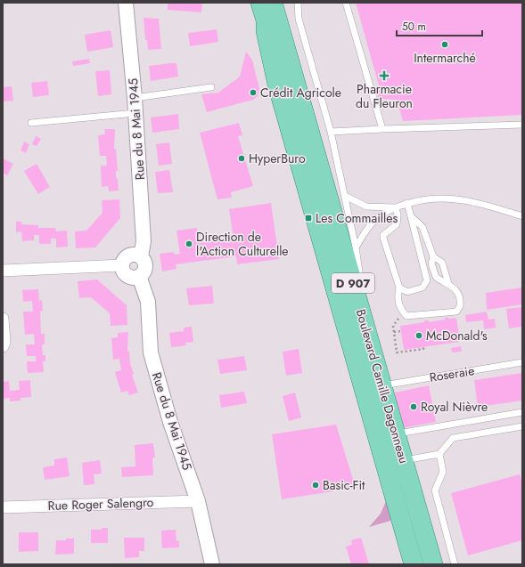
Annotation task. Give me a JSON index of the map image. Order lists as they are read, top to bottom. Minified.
{"streets":{"main road":["D 907","Boulevard Camille Dagonneau"],"street":["Rue du 8 Mai 1945","Rue Roger Salengro"],"lane":["Roseraie"]},"crossings":[["Rue du 8 Mai 1945","Rue Roger Salengro"],["Roseraie","Boulevard Camille Dagonneau"]],"places":{"other":["Intermarché","Crédit Agricole","HyperBuro","Direction de l'Action Culturelle","McDonald's","Royal Nièvre","Basic-Fit"],"health":["Pharmacie du Fleuron"],"transit":["Les Commailles"]},"scale_bar":"50 m"}
